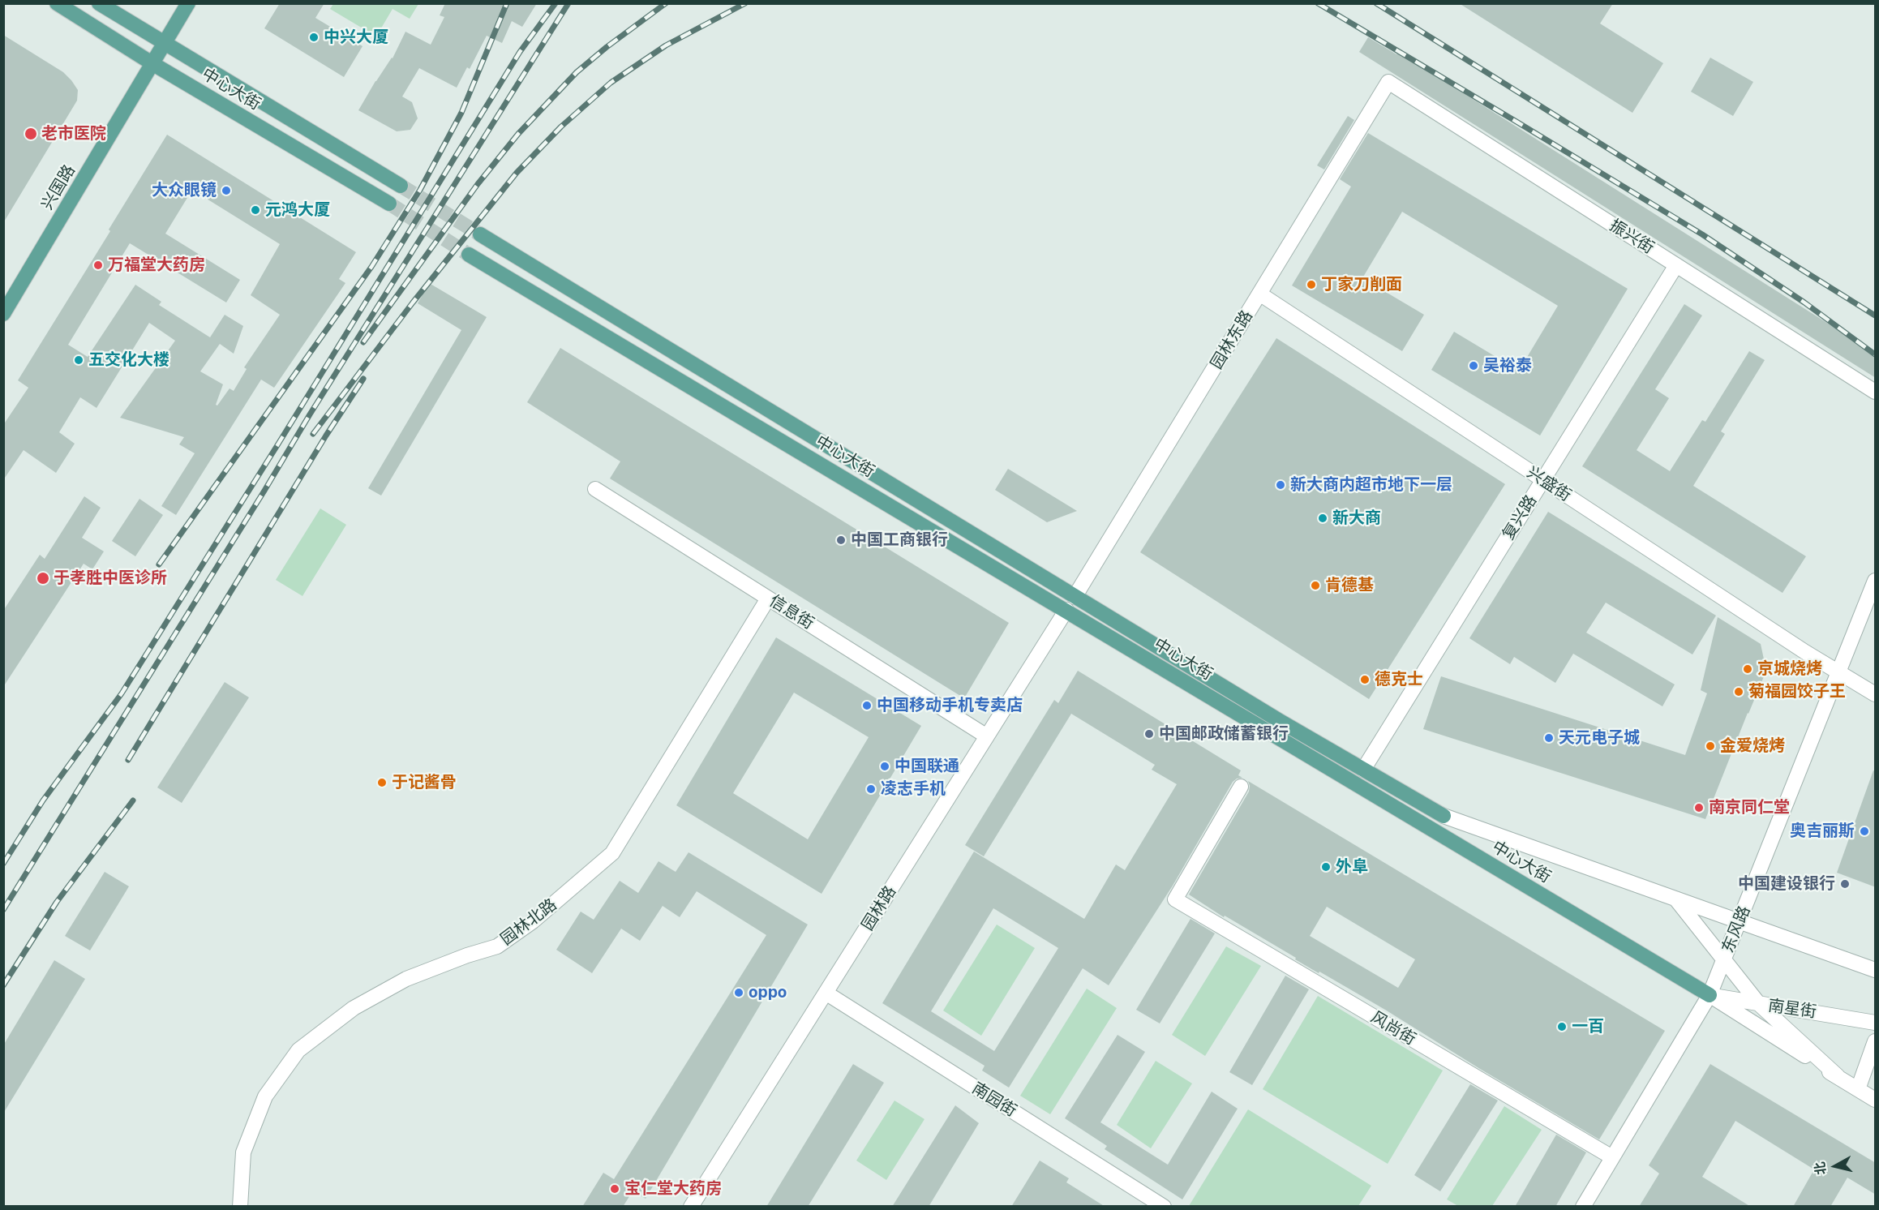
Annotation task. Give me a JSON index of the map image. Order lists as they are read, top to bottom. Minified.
{"streets":{"main road":["中心大街","兴国路"],"street":["振兴街","园林东路","兴盛街","复兴路","信息街","园林路","园林北路","东风路","南星街","风尚街","南园街"]},"crossings":[["中心大街","兴国路"],["中心大街","园林东路"],["中心大街","复兴路"],["中心大街","园林路"],["中心大街","东风路"],["中心大街","南星街"],["振兴街","园林东路"],["振兴街","复兴路"],["园林东路","兴盛街"],["兴盛街","复兴路"],["兴盛街","东风路"],["信息街","园林路"],["信息街","园林北路"],["园林路","南园街"],["东风路","南星街"],["东风路","风尚街"]],"places":["中兴大厦","老市医院","大众眼镜","元鸿大厦","万福堂大药房","丁家刀削面","五交化大楼","吴裕泰","新大商内超市地下一层","新大商","中国工商银行","于孝胜中医诊所","肯德基","京城烧烤","德克士","菊福园饺子王","中国移动手机专卖店","中国邮政储蓄银行","天元电子城","金爱烧烤","中国联通","于记酱骨","凌志手机","南京同仁堂","奥吉丽斯","外阜","中国建设银行","oppo","一百","宝仁堂大药房"],"north":"left"}
